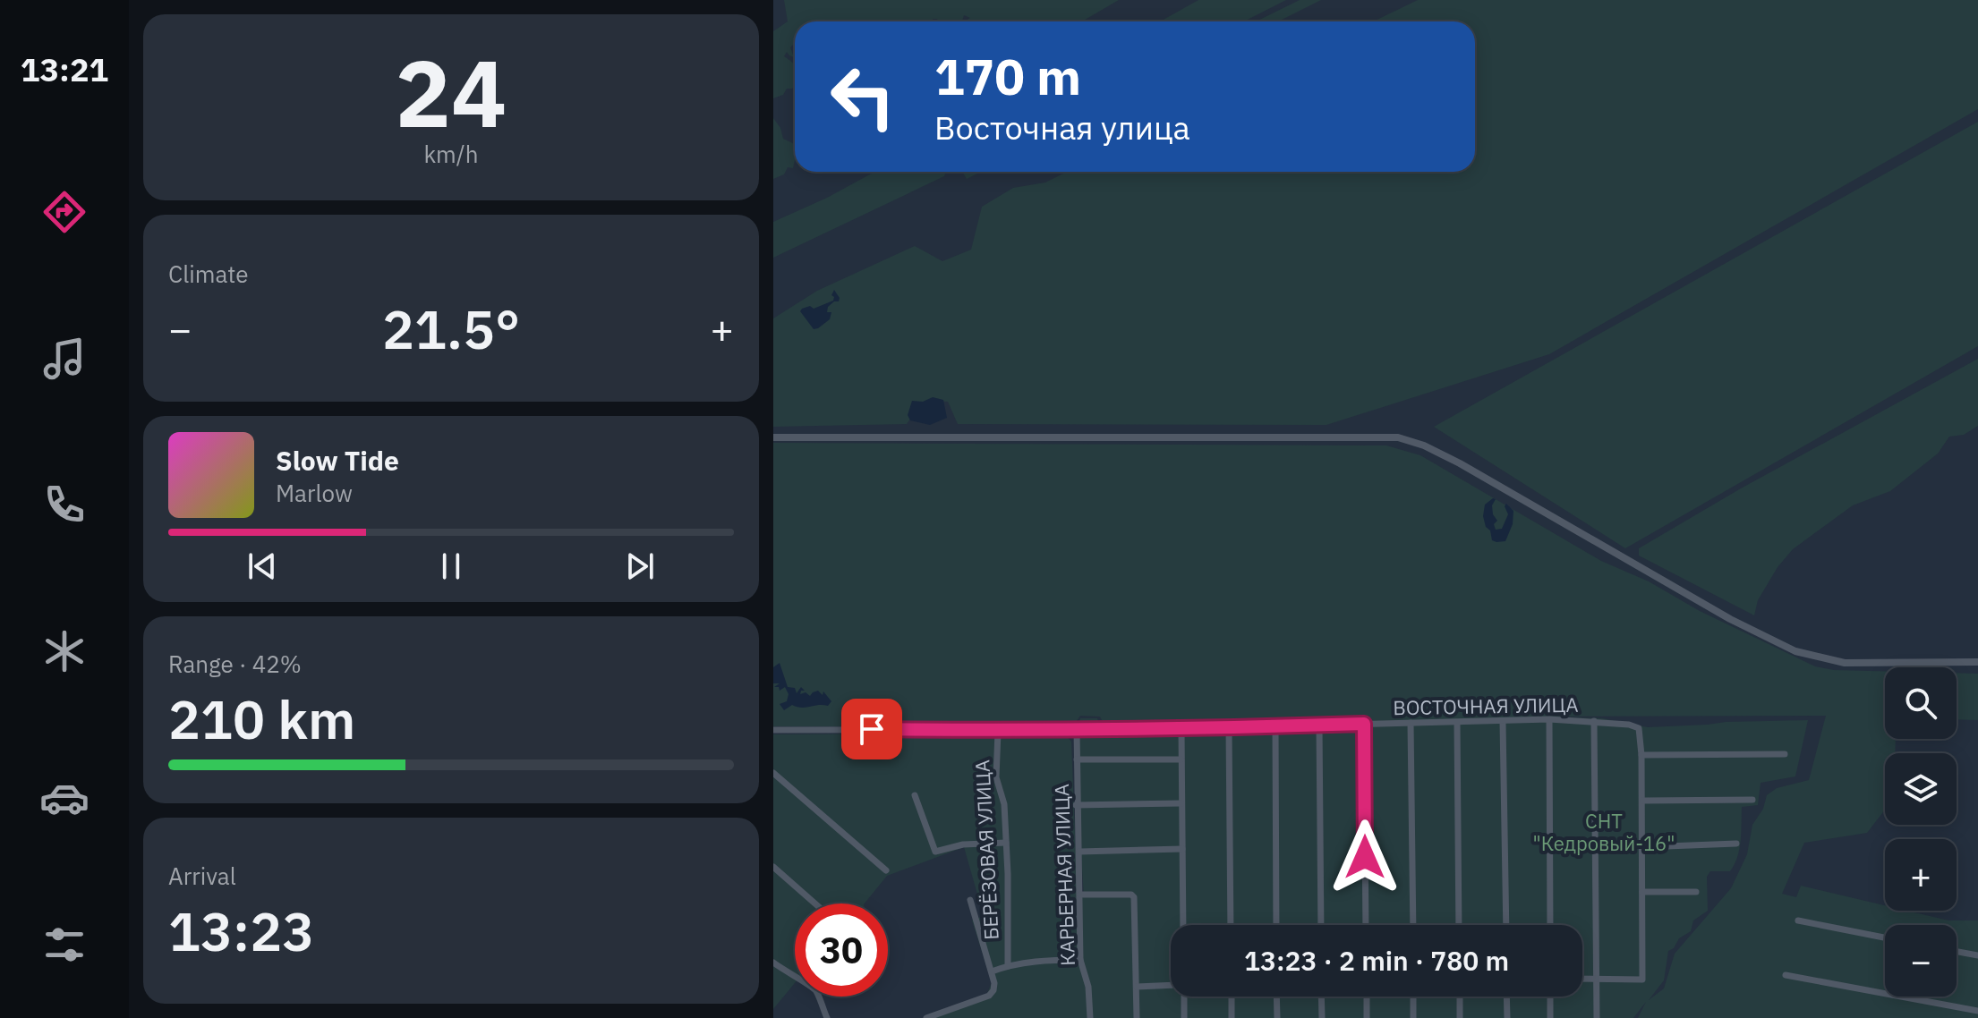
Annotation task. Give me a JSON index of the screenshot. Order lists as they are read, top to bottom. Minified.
{"streets":{"street":["ВОСТОЧНАЯ УЛИЦА","БЕРЁЗОВАЯ УЛИЦА","КАРЬЕРНАЯ УЛИЦА"]},"crossings":[["ВОСТОЧНАЯ УЛИЦА","БЕРЁЗОВАЯ УЛИЦА"],["ВОСТОЧНАЯ УЛИЦА","КАРЬЕРНАЯ УЛИЦА"]],"parks":["СНТ \"Кедровый-16\""],"page":{"tabs":"13:21","tile":[["24","km/h"],"Climate",["Range · 42%","210 km"],["Arrival","13:23"]],"turn":["170 m","Восточная улица"],"heat":["−","21.5°","+"],"song":["Slow Tide","Marlow"],"map_buttons":["+","−"],"limit":"30","trip":"13:23 · 2 min · 780 m"}}
